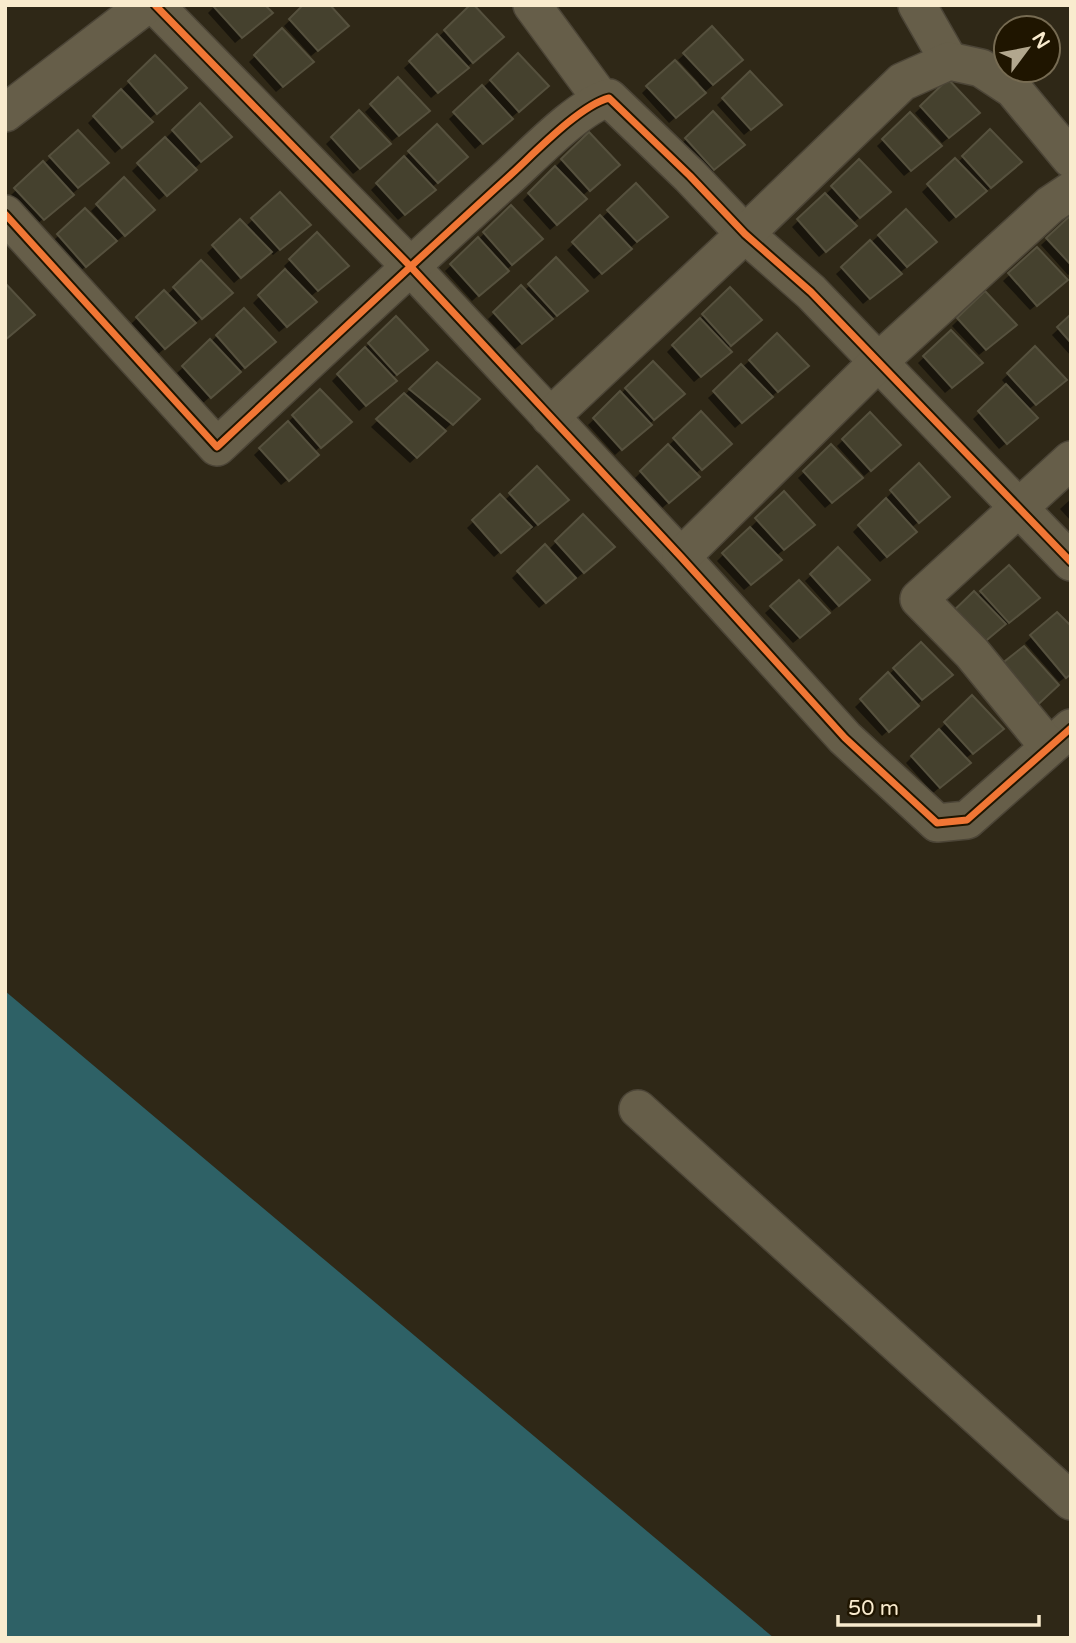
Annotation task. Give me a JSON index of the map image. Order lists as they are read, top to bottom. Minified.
{"scale_bar":"50 m","north":"top right"}
